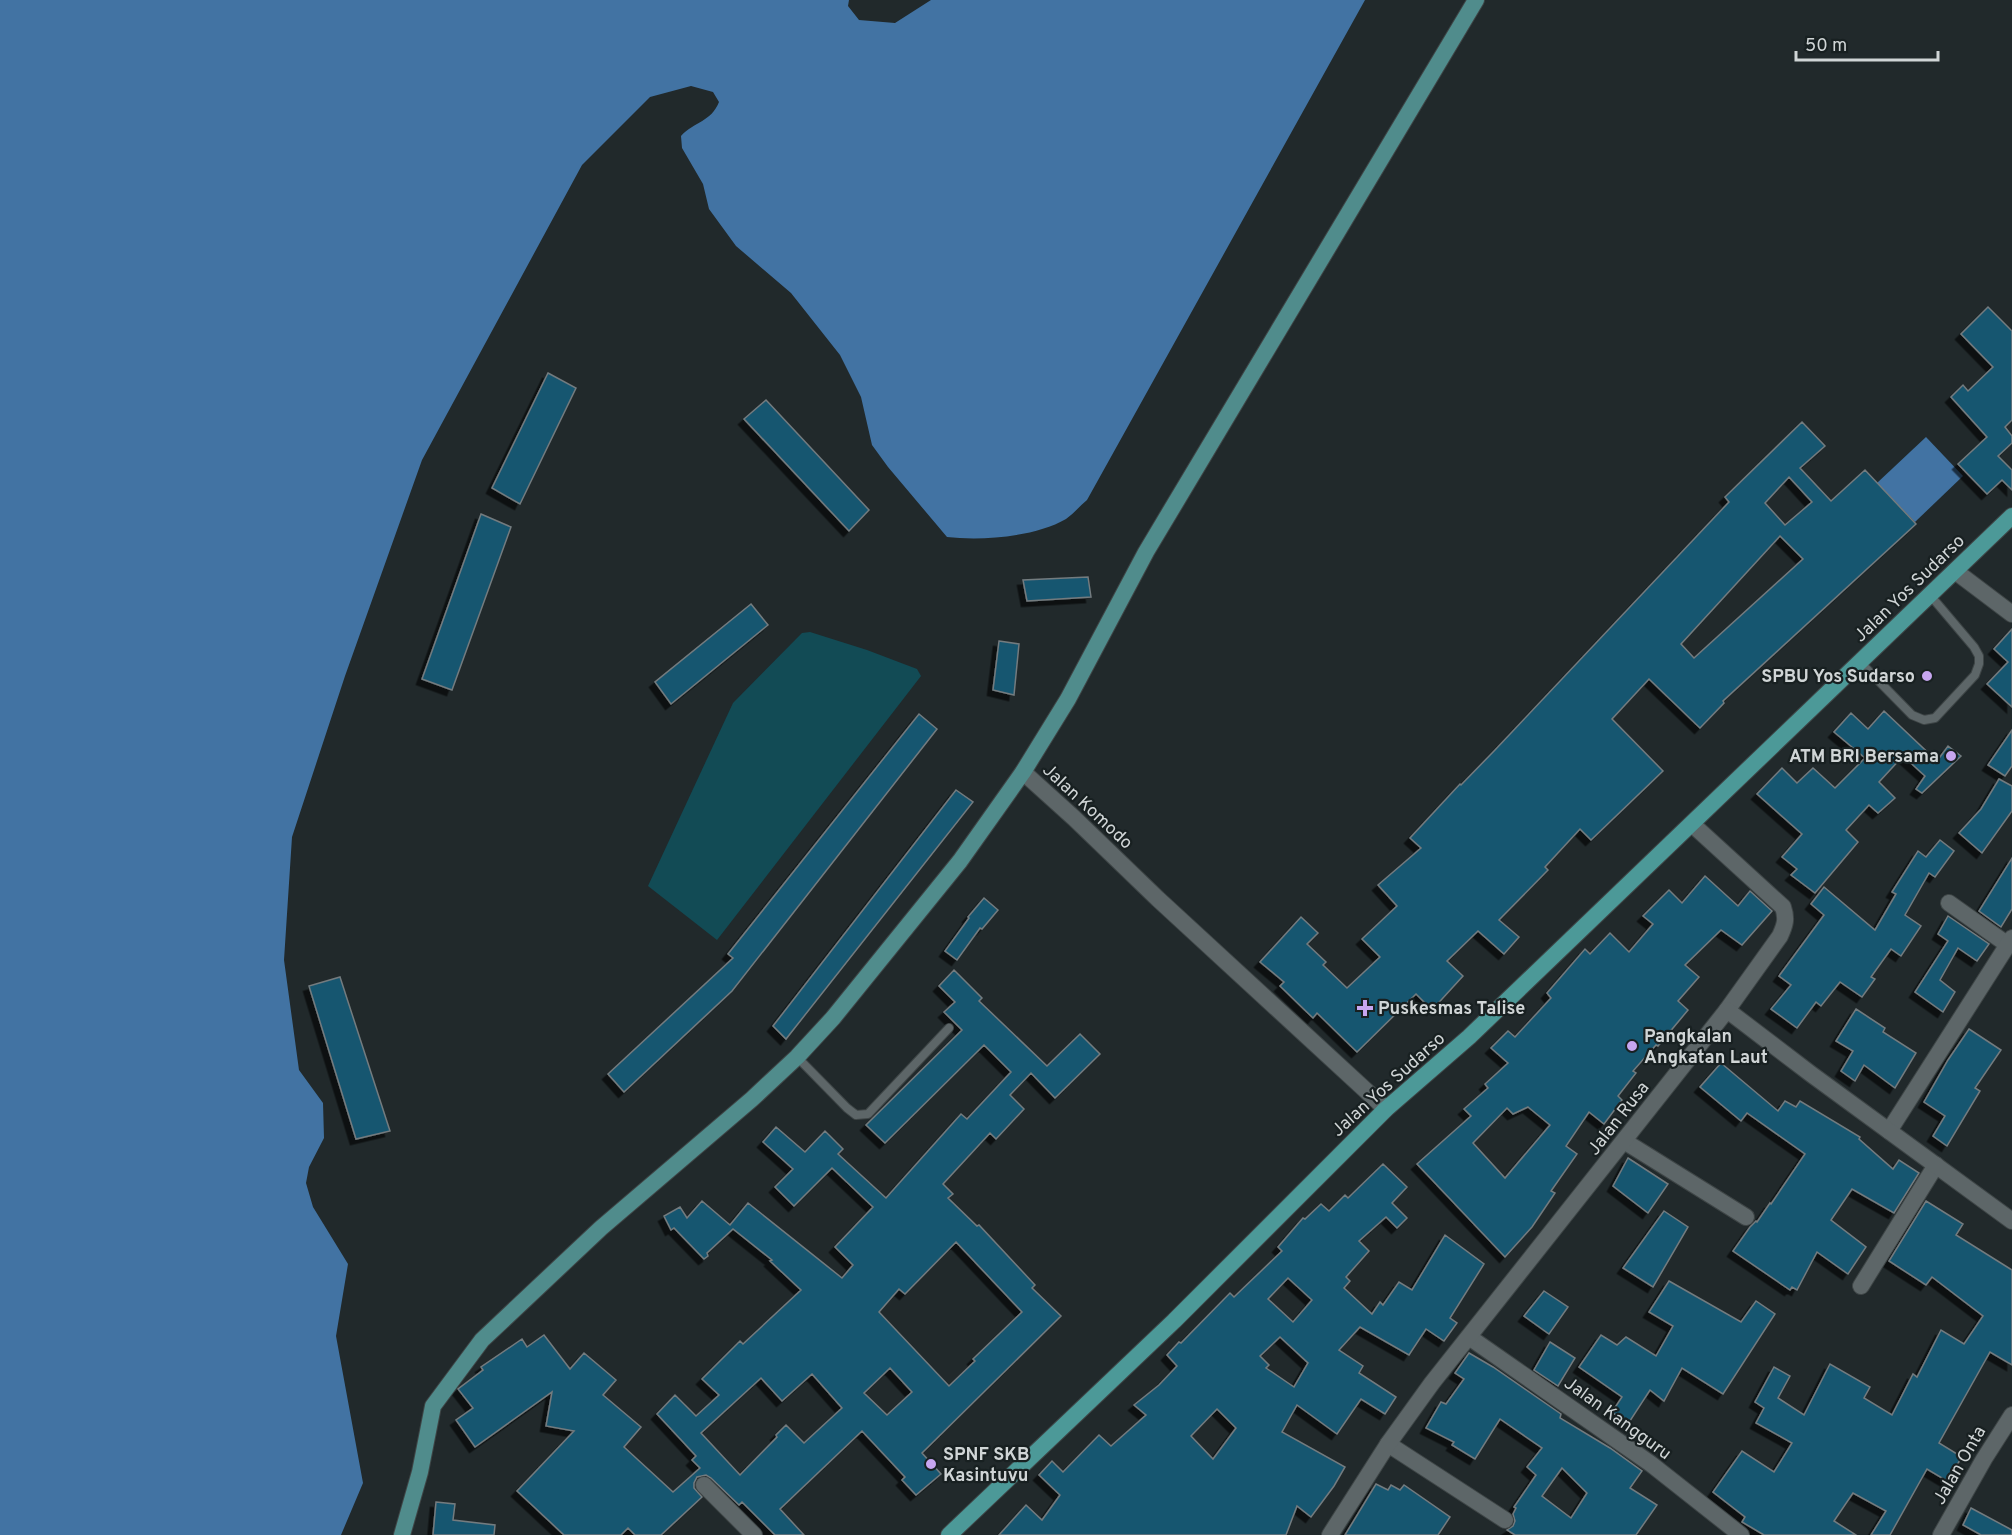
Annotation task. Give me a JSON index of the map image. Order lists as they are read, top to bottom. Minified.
{"streets":{"highway":["Jalan Yos Sudarso"],"main road":["Jalan Komodo"],"street":["Jalan Rusa","Jalan Kangguru","Jalan Onta"]},"crossings":[["Jalan Yos Sudarso","Jalan Komodo"],["Jalan Yos Sudarso","Jalan Rusa"],["Jalan Rusa","Jalan Kangguru"]],"places":{"other":["SPBU Yos Sudarso","ATM BRI Bersama","Pangkalan Angkatan Laut","SPNF SKB Kasintuvu"],"health":["Puskesmas Talise"]},"scale_bar":"50 m"}
